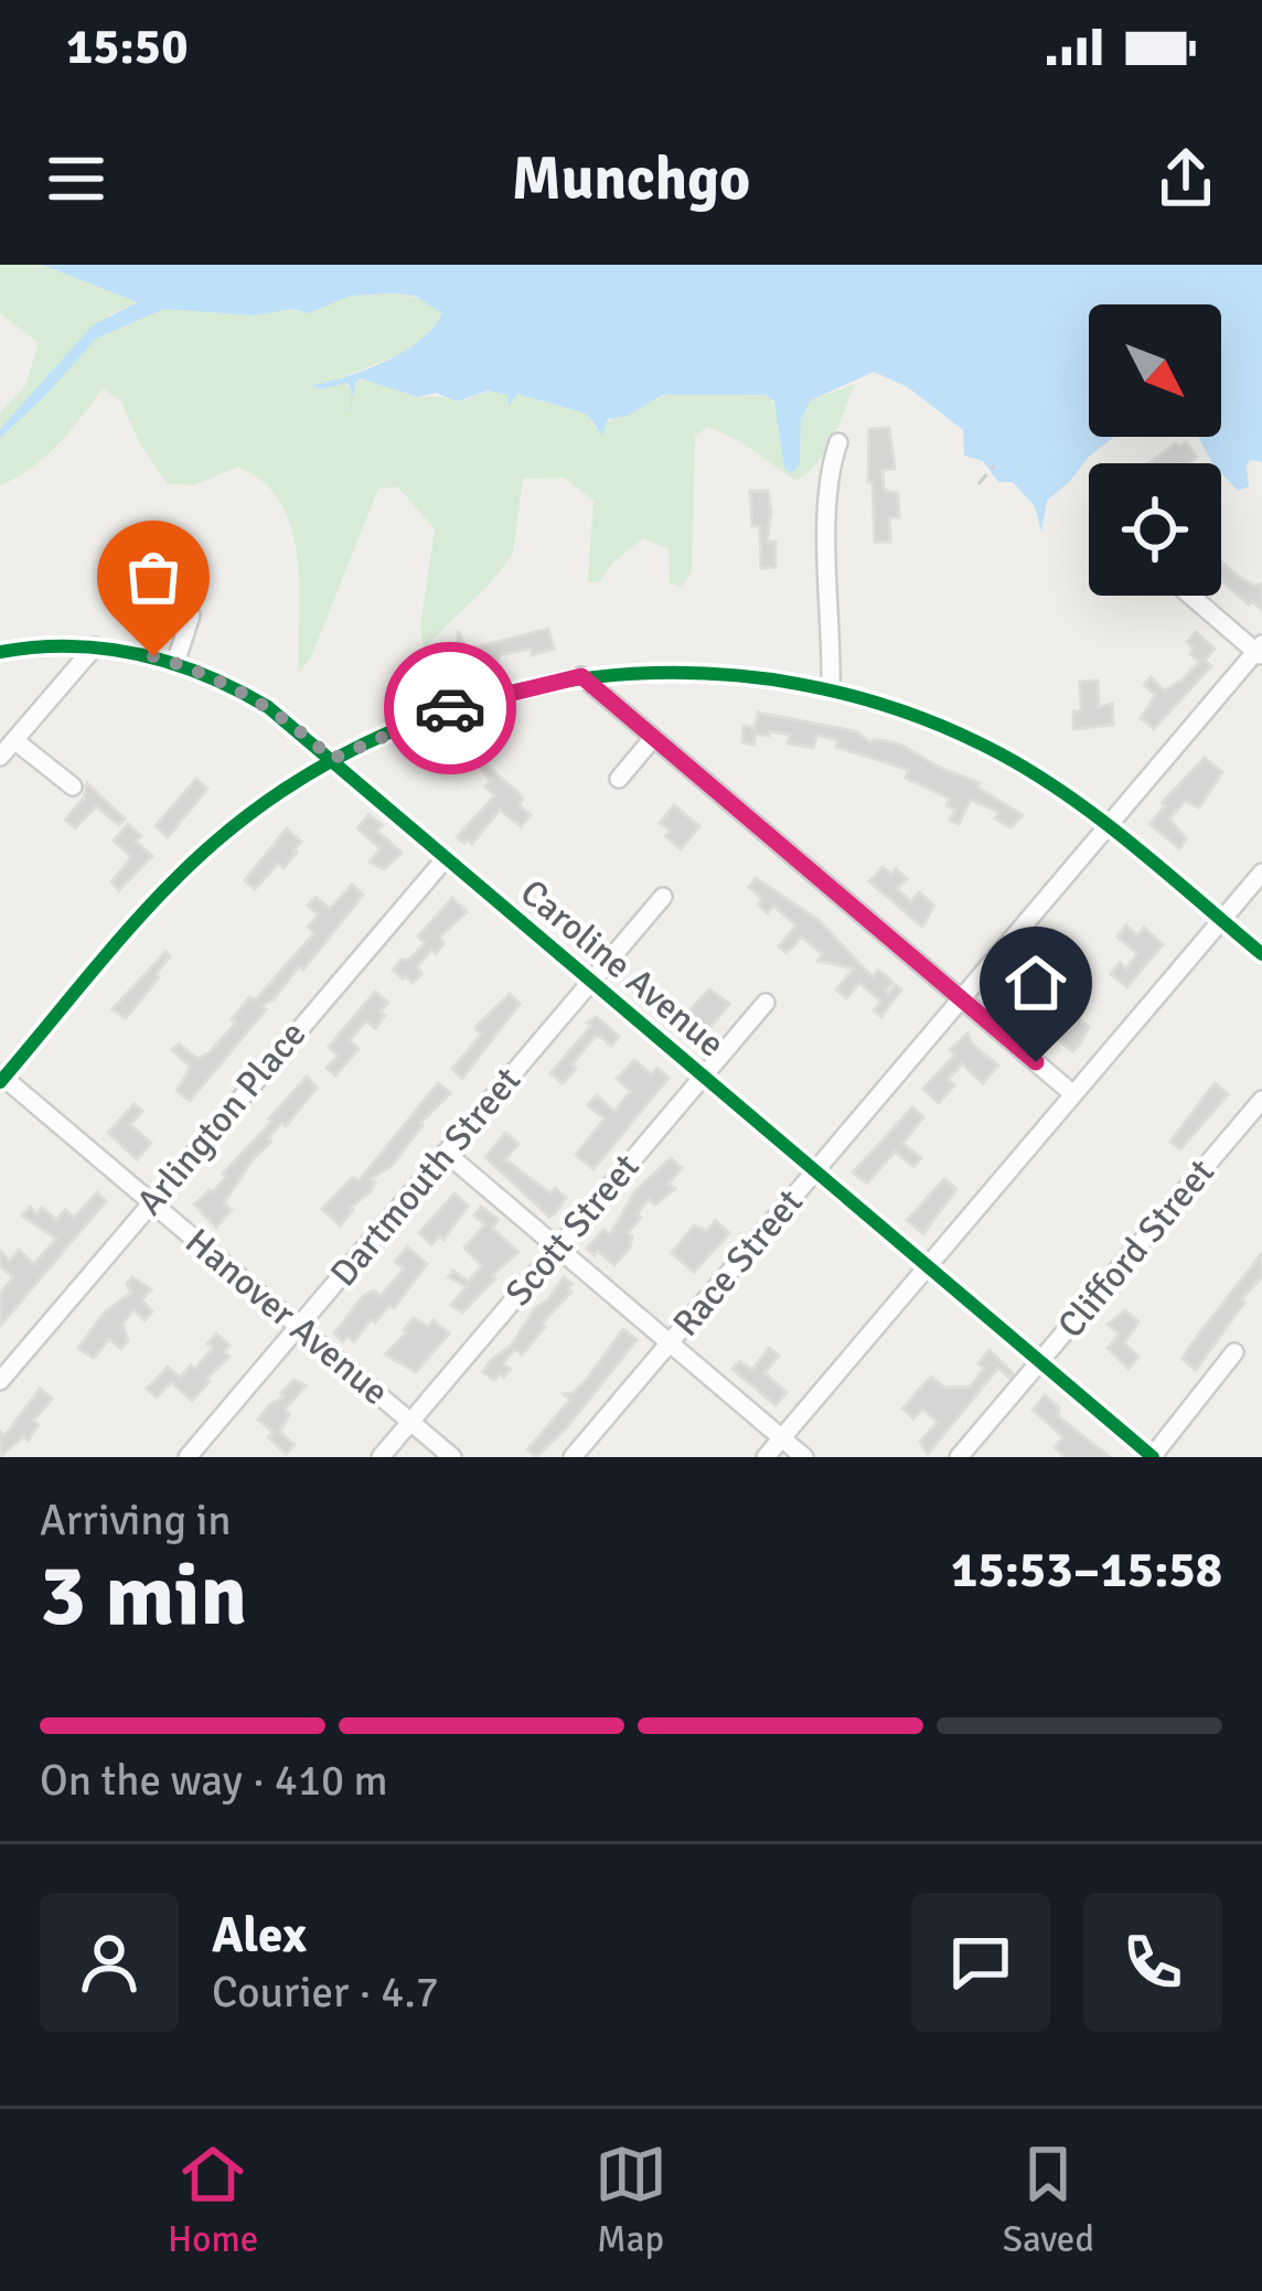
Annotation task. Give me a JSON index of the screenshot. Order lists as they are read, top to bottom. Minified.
{"streets":{"street":["Caroline Avenue","Arlington Place","Dartmouth Street","Scott Street","Clifford Street","Race Street","Hanover Avenue"]},"crossings":[["Caroline Avenue","Arlington Place"],["Caroline Avenue","Dartmouth Street"],["Caroline Avenue","Scott Street"],["Caroline Avenue","Clifford Street"],["Caroline Avenue","Race Street"],["Arlington Place","Hanover Avenue"],["Dartmouth Street","Hanover Avenue"],["Scott Street","Hanover Avenue"]],"north":"bottom right","page":{"status":"15:50","header":"Munchgo","heading":["3 min","Arriving in","15:53–15:58"],"panel":["Alex","Courier · 4.7"],"bar":"On the way · 410 m","tabs":["Home","Map","Saved"]}}
